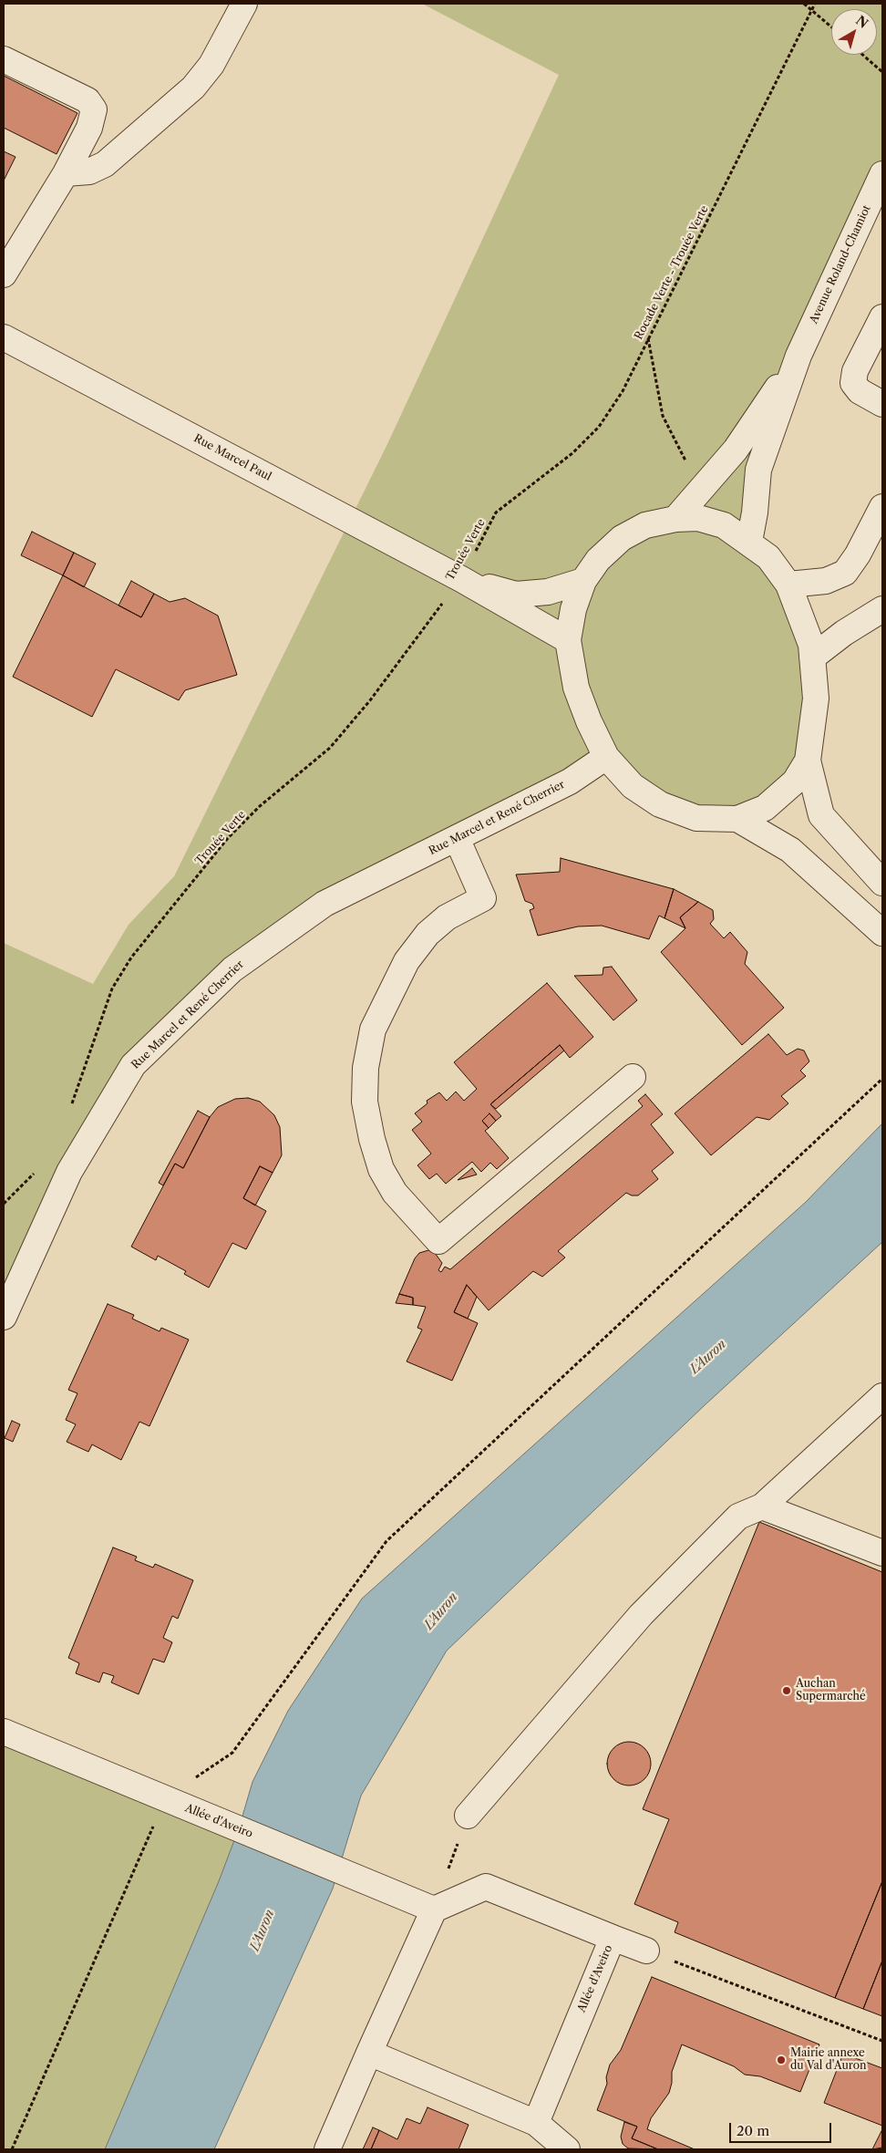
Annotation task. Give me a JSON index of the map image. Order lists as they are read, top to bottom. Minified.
{"streets":{"street":["Avenue Roland-Chamiot","Rue Marcel Paul","Rue Marcel et René Cherrier","Allée d'Aveiro"],"path":["Rocade Verte - Trouée Verte","Trouée Verte"]},"crossings":[["Rocade Verte - Trouée Verte","Trouée Verte"],["Rue Marcel Paul","Trouée Verte"]],"water":["L'Auron"],"places":["Auchan Supermarché","Mairie annexe du Val d'Auron"],"scale_bar":"20 m","north":"top right"}
